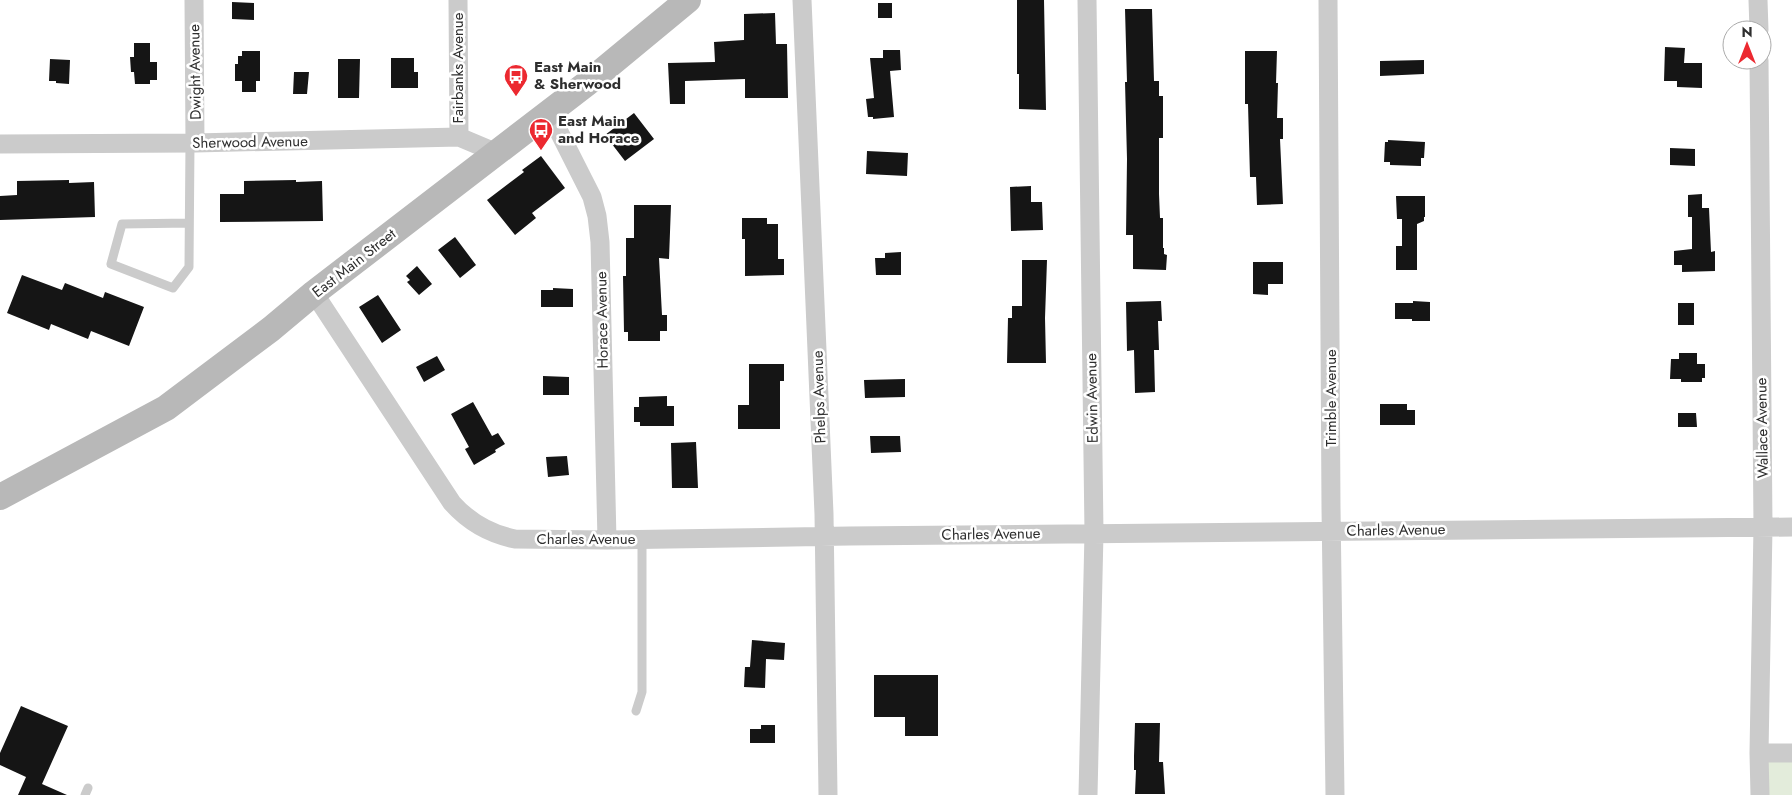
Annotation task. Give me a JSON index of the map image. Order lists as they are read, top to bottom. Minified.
{"streets":{"street":["Fairbanks Avenue","Dwight Avenue","Sherwood Avenue","East Main Street","Horace Avenue","Phelps Avenue","Edwin Avenue","Trimble Avenue","Wallace Avenue","Charles Avenue"]},"crossings":[["Fairbanks Avenue","Sherwood Avenue"],["Dwight Avenue","Sherwood Avenue"],["Sherwood Avenue","East Main Street"],["East Main Street","Horace Avenue"],["East Main Street","Charles Avenue"],["Horace Avenue","Charles Avenue"],["Phelps Avenue","Charles Avenue"],["Edwin Avenue","Charles Avenue"],["Trimble Avenue","Charles Avenue"],["Wallace Avenue","Charles Avenue"]],"places":{"bus stop":["East Main & Sherwood","East Main and Horace"]},"north":"top"}
